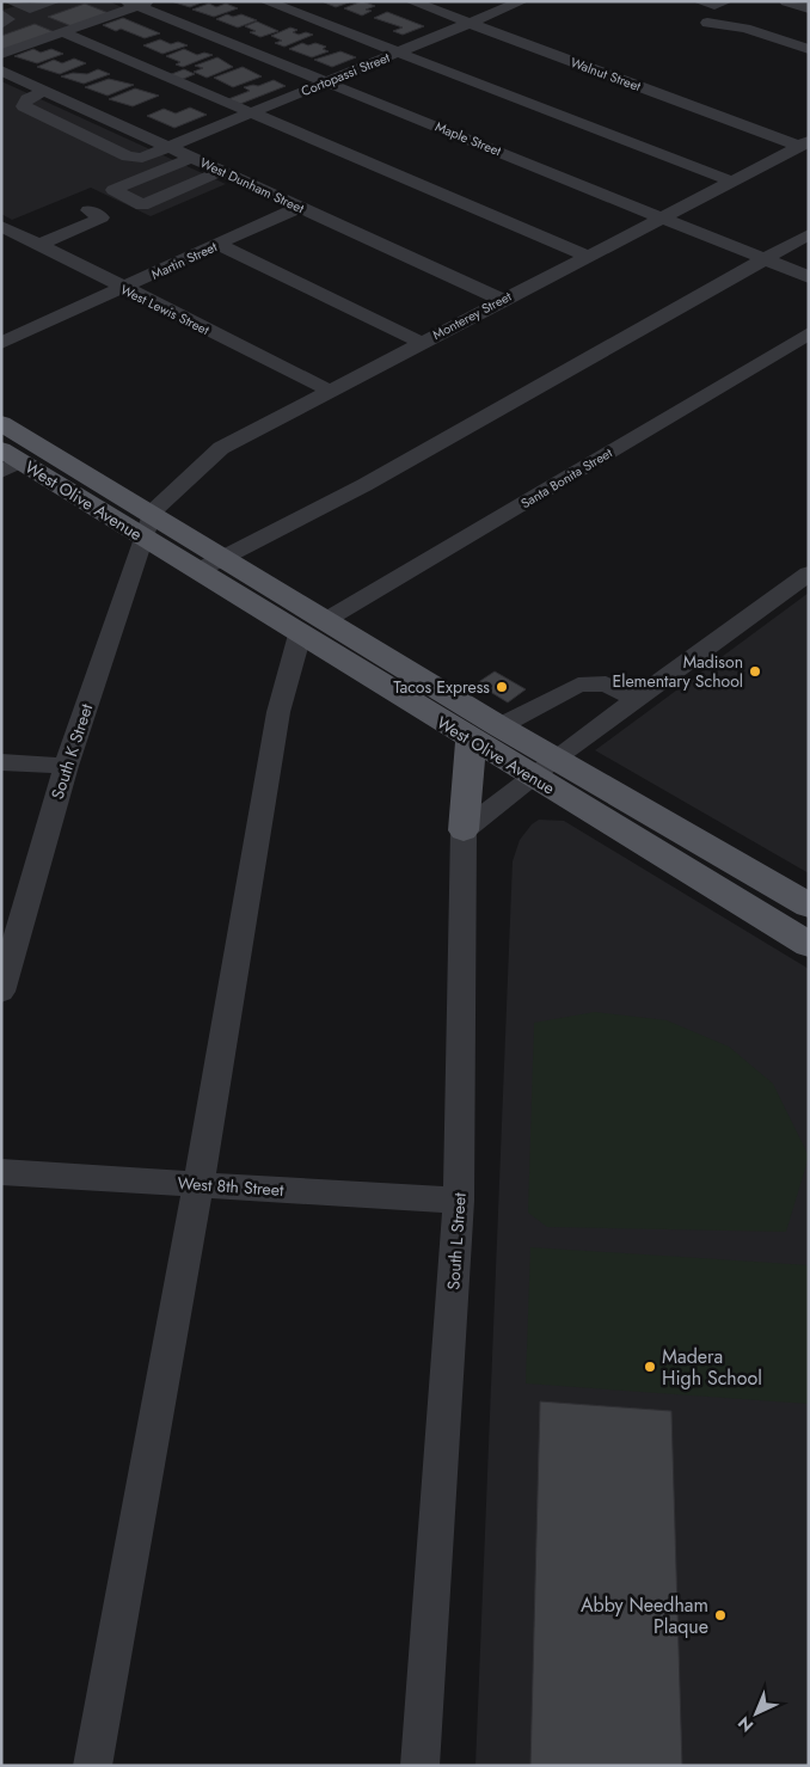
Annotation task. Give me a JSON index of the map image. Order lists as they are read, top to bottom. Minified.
{"streets":{"main road":["West Olive Avenue"],"street":["Cortopassi Street","Walnut Street","Maple Street","West Dunham Street","Martin Street","West Lewis Street","Monterey Street","Santa Bonita Street","South K Street","West 8th Street","South L Street"]},"crossings":[["Cortopassi Street","Walnut Street"],["Cortopassi Street","Maple Street"],["Cortopassi Street","West Dunham Street"],["Walnut Street","Monterey Street"],["Maple Street","Monterey Street"],["West Dunham Street","Martin Street"],["West Dunham Street","Monterey Street"],["Martin Street","West Lewis Street"],["West Lewis Street","Monterey Street"],["Monterey Street","West Olive Avenue"],["Monterey Street","South K Street"],["Santa Bonita Street","West Olive Avenue"],["West Olive Avenue","South K Street"],["West 8th Street","South L Street"]],"places":["Madison Elementary School","Tacos Express","Madera High School","Abby Needham Plaque"],"north":"bottom left"}
